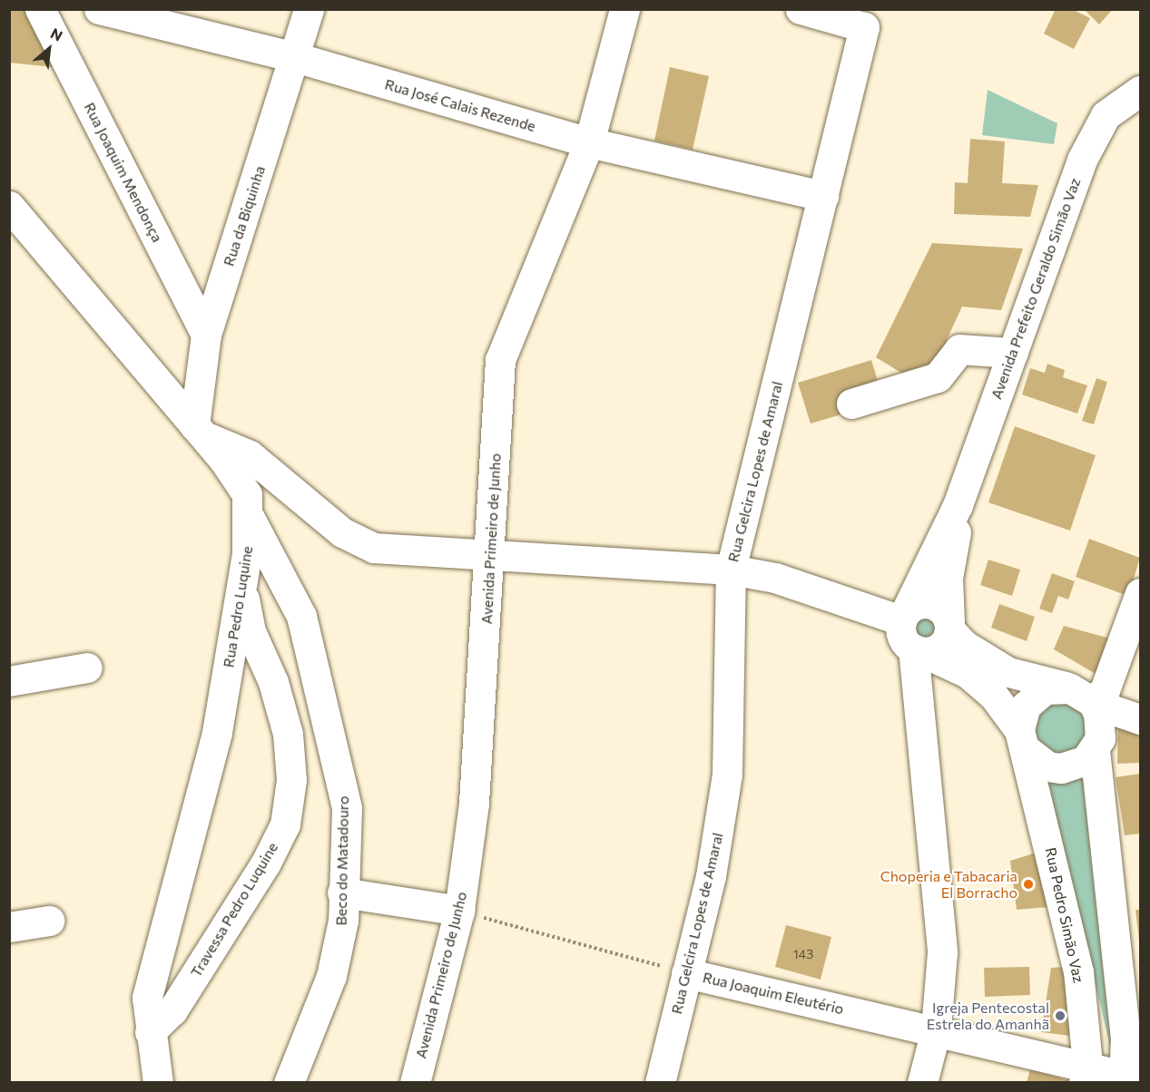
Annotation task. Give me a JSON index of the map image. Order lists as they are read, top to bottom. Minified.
{"streets":{"street":["Rua José Calais Rezende","Rua Joaquim Mendonça","Rua da Biquinha","Avenida Prefeito Geraldo Simão Vaz","Rua Gelcira Lopes de Amaral","Avenida Primeiro de Junho","Rua Pedro Luquine","Beco do Matadouro","Travessa Pedro Luquine","Rua Pedro Simão Vaz","Rua Joaquim Eleutério"]},"crossings":[["Rua José Calais Rezende","Rua da Biquinha"],["Rua José Calais Rezende","Rua Gelcira Lopes de Amaral"],["Rua José Calais Rezende","Avenida Primeiro de Junho"],["Rua Joaquim Mendonça","Rua da Biquinha"],["Rua da Biquinha","Rua Pedro Luquine"],["Rua Gelcira Lopes de Amaral","Rua Joaquim Eleutério"],["Avenida Primeiro de Junho","Rua Joaquim Eleutério"],["Rua Pedro Luquine","Beco do Matadouro"],["Rua Pedro Luquine","Travessa Pedro Luquine"],["Rua Pedro Simão Vaz","Rua Joaquim Eleutério"]],"places":["Choperia e Tabacaria El Borracho","Igreja Pentecostal Estrela do Amanhã"],"house_numbers":["143"],"north":"top right"}
